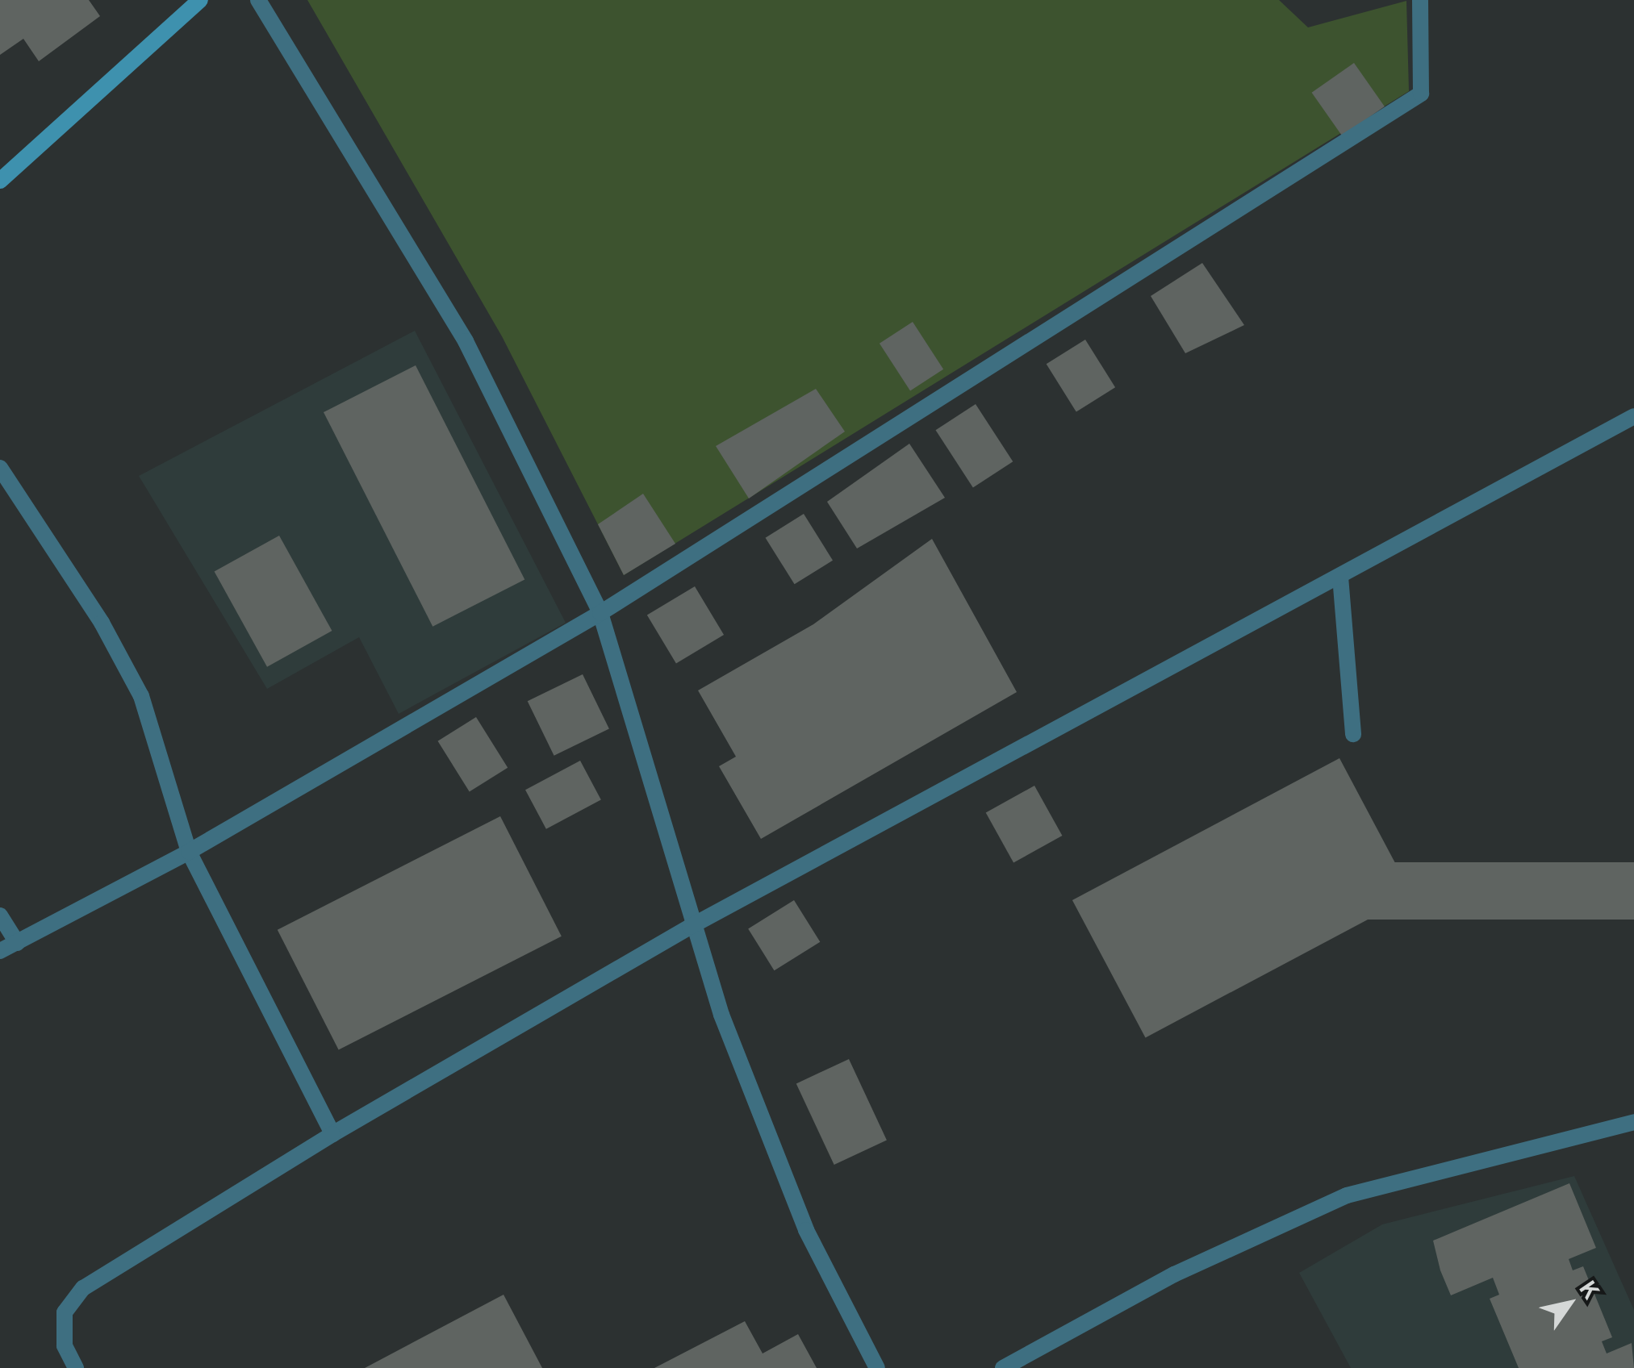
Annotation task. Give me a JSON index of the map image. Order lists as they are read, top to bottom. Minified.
{"north":"top right"}
